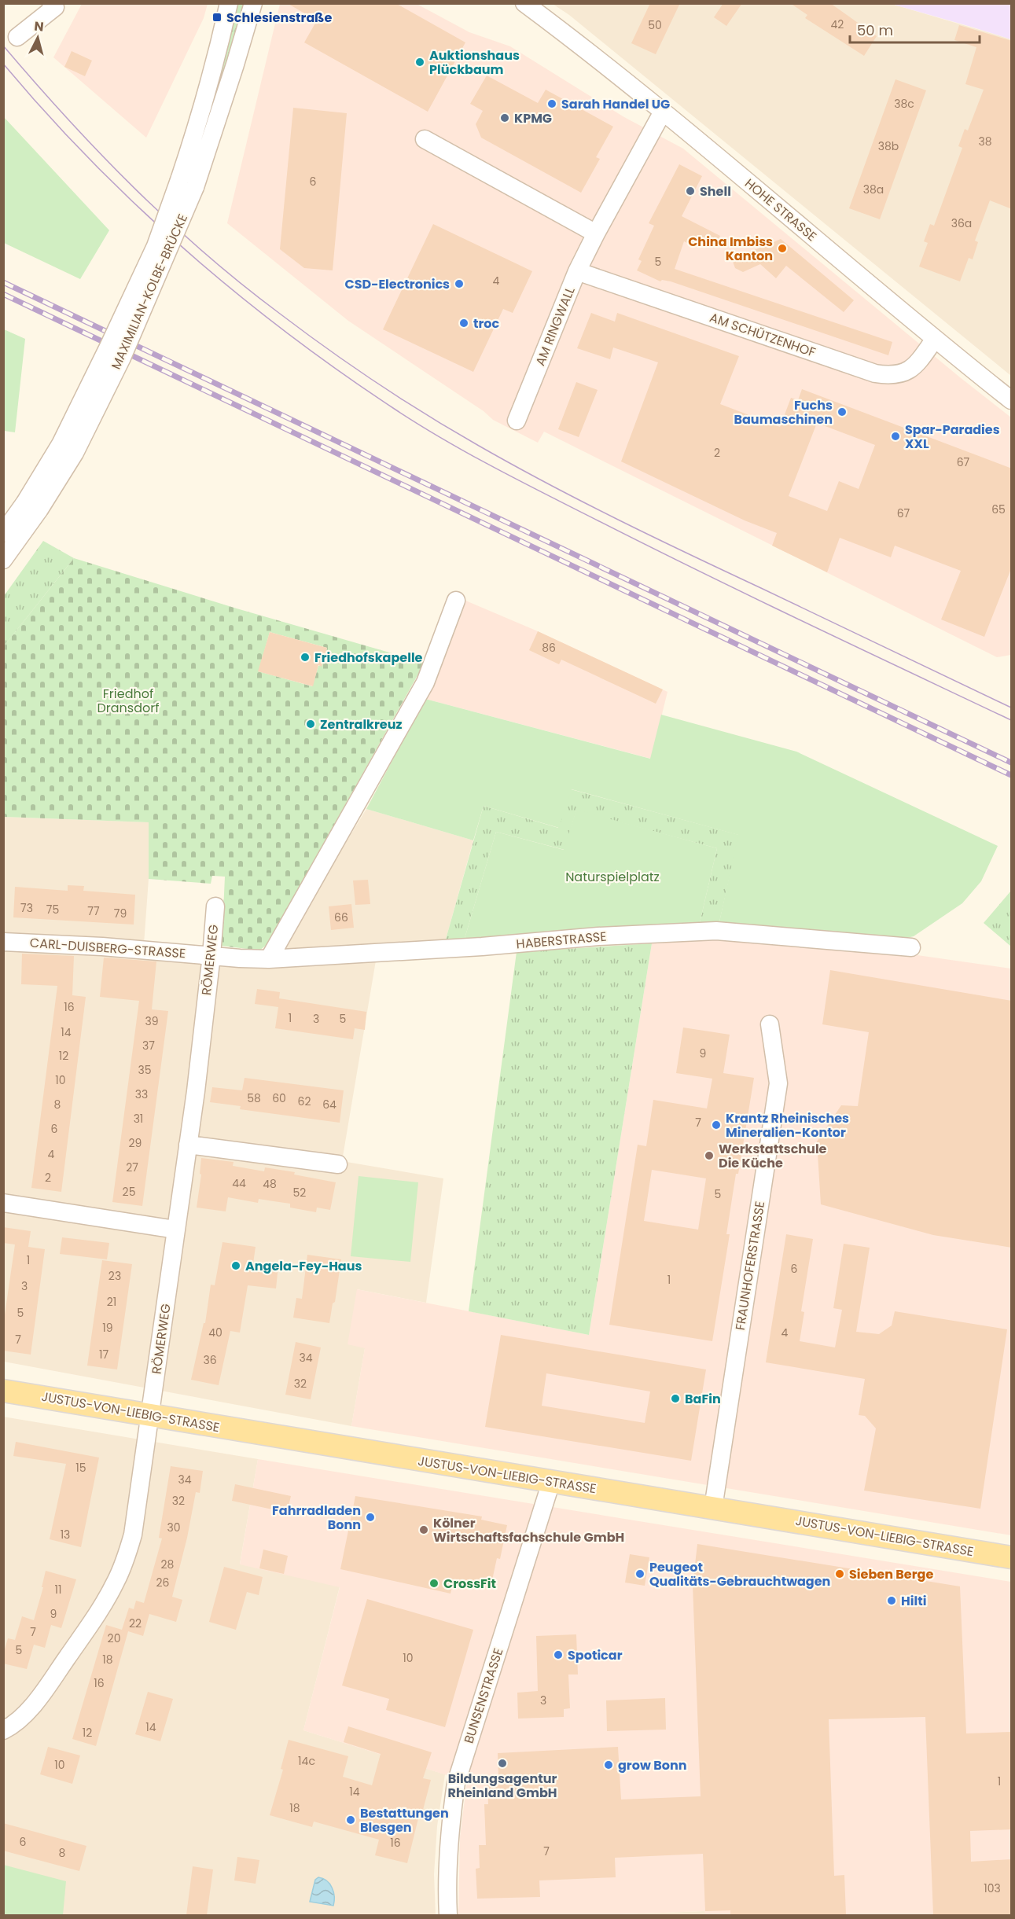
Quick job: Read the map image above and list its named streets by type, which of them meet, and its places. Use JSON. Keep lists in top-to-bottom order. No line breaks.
{"streets":{"main road":["JUSTUS-VON-LIEBIG-STRASSE"],"street":["HOHE STRASSE","MAXIMILIAN-KOLBE-BRÜCKE","AM RINGWALL","AM SCHÜTZENHOF","HABERSTRASSE","CARL-DUISBERG-STRASSE","RÖMERWEG","FRAUNHOFERSTRASSE","BUNSENSTRASSE"]},"crossings":[["HOHE STRASSE","AM RINGWALL"],["HOHE STRASSE","AM SCHÜTZENHOF"],["AM RINGWALL","AM SCHÜTZENHOF"],["HABERSTRASSE","CARL-DUISBERG-STRASSE"],["HABERSTRASSE","RÖMERWEG"],["CARL-DUISBERG-STRASSE","RÖMERWEG"],["RÖMERWEG","JUSTUS-VON-LIEBIG-STRASSE"],["FRAUNHOFERSTRASSE","JUSTUS-VON-LIEBIG-STRASSE"],["JUSTUS-VON-LIEBIG-STRASSE","BUNSENSTRASSE"]],"parks":["Friedhof Dransdorf","Naturspielplatz"],"places":{"transit":["Schlesienstraße"],"other":["Auktionshaus Plückbaum","Sarah Handel UG","KPMG","Shell","China Imbiss Kanton","CSD-Electronics","troc","Fuchs Baumaschinen","Spar-Paradies XXL","Friedhofskapelle","Zentralkreuz","Krantz Rheinisches Mineralien-Kontor","Werkstattschule Die Küche","Angela-Fey-Haus","BaFin","Fahrradladen Bonn","Kölner Wirtschaftsfachschule GmbH","Peugeot Qualitäts-Gebrauchtwagen","Sieben Berge","CrossFit","Hilti","Spoticar","Bildungsagentur Rheinland GmbH","grow Bonn","Bestattungen Blesgen"]},"house_numbers":["42","50","38c","38","38b","6","38a","36a","5","4","2","67","65","67","86","73","75","77","79","66","16","1","3","5","39","14","37","9","12","35","10","33","58","60","62","8","64","31","7","6","29","4","27","2","44","48","25","52","5","1","6","23","1","3","21","5","19","40","4","7","17","34","36","32","15","34","32","30","13","28","26","11","9","22","7","20","5","10","18","16","3","14","12","14c","10","1","14","18","6","16","7","8","103"],"scale_bar":"50 m","north":"top"}
